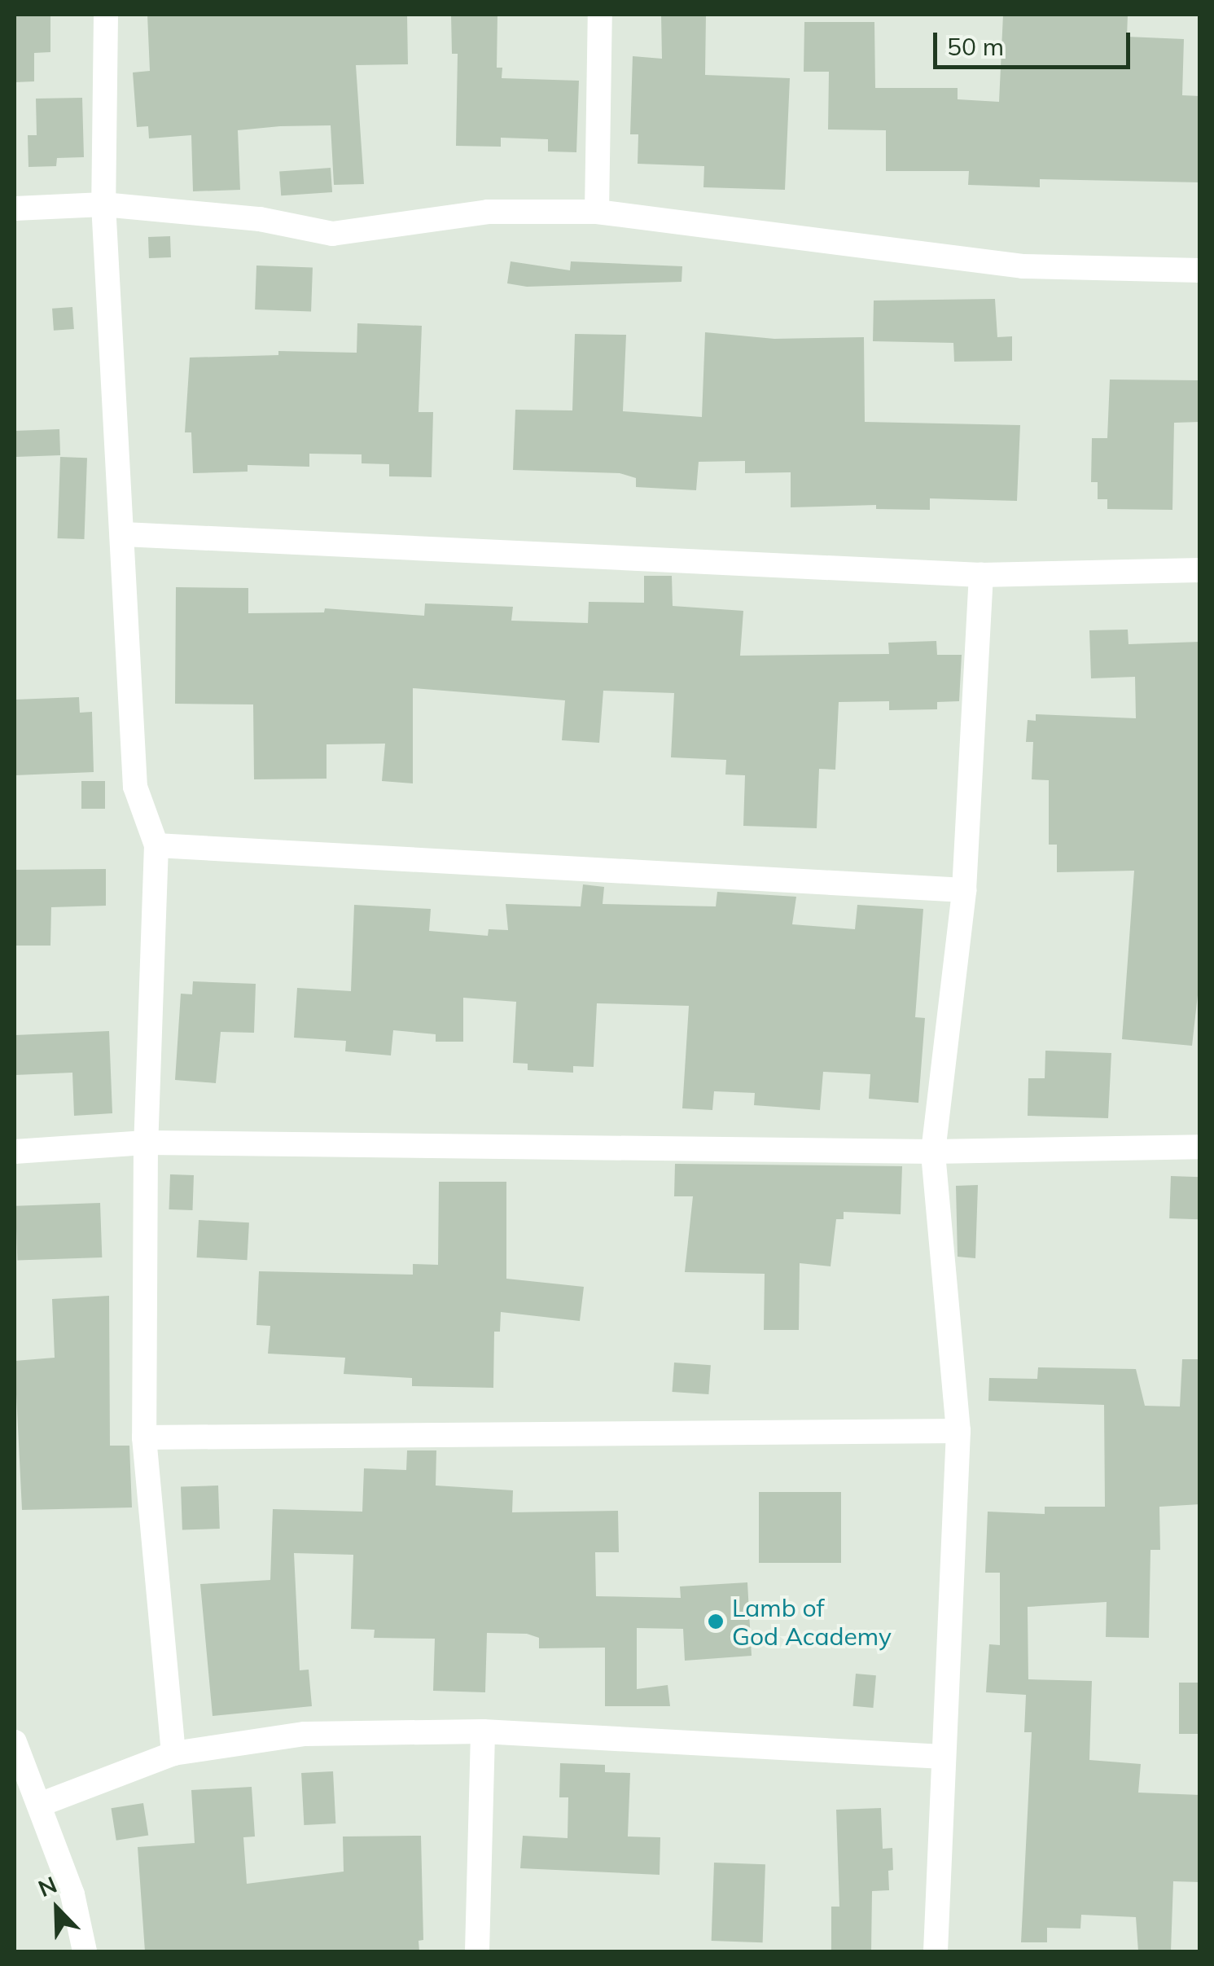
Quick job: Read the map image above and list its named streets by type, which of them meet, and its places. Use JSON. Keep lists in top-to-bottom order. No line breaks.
{"places":["Lamb of God Academy"],"scale_bar":"50 m","north":"top left"}
